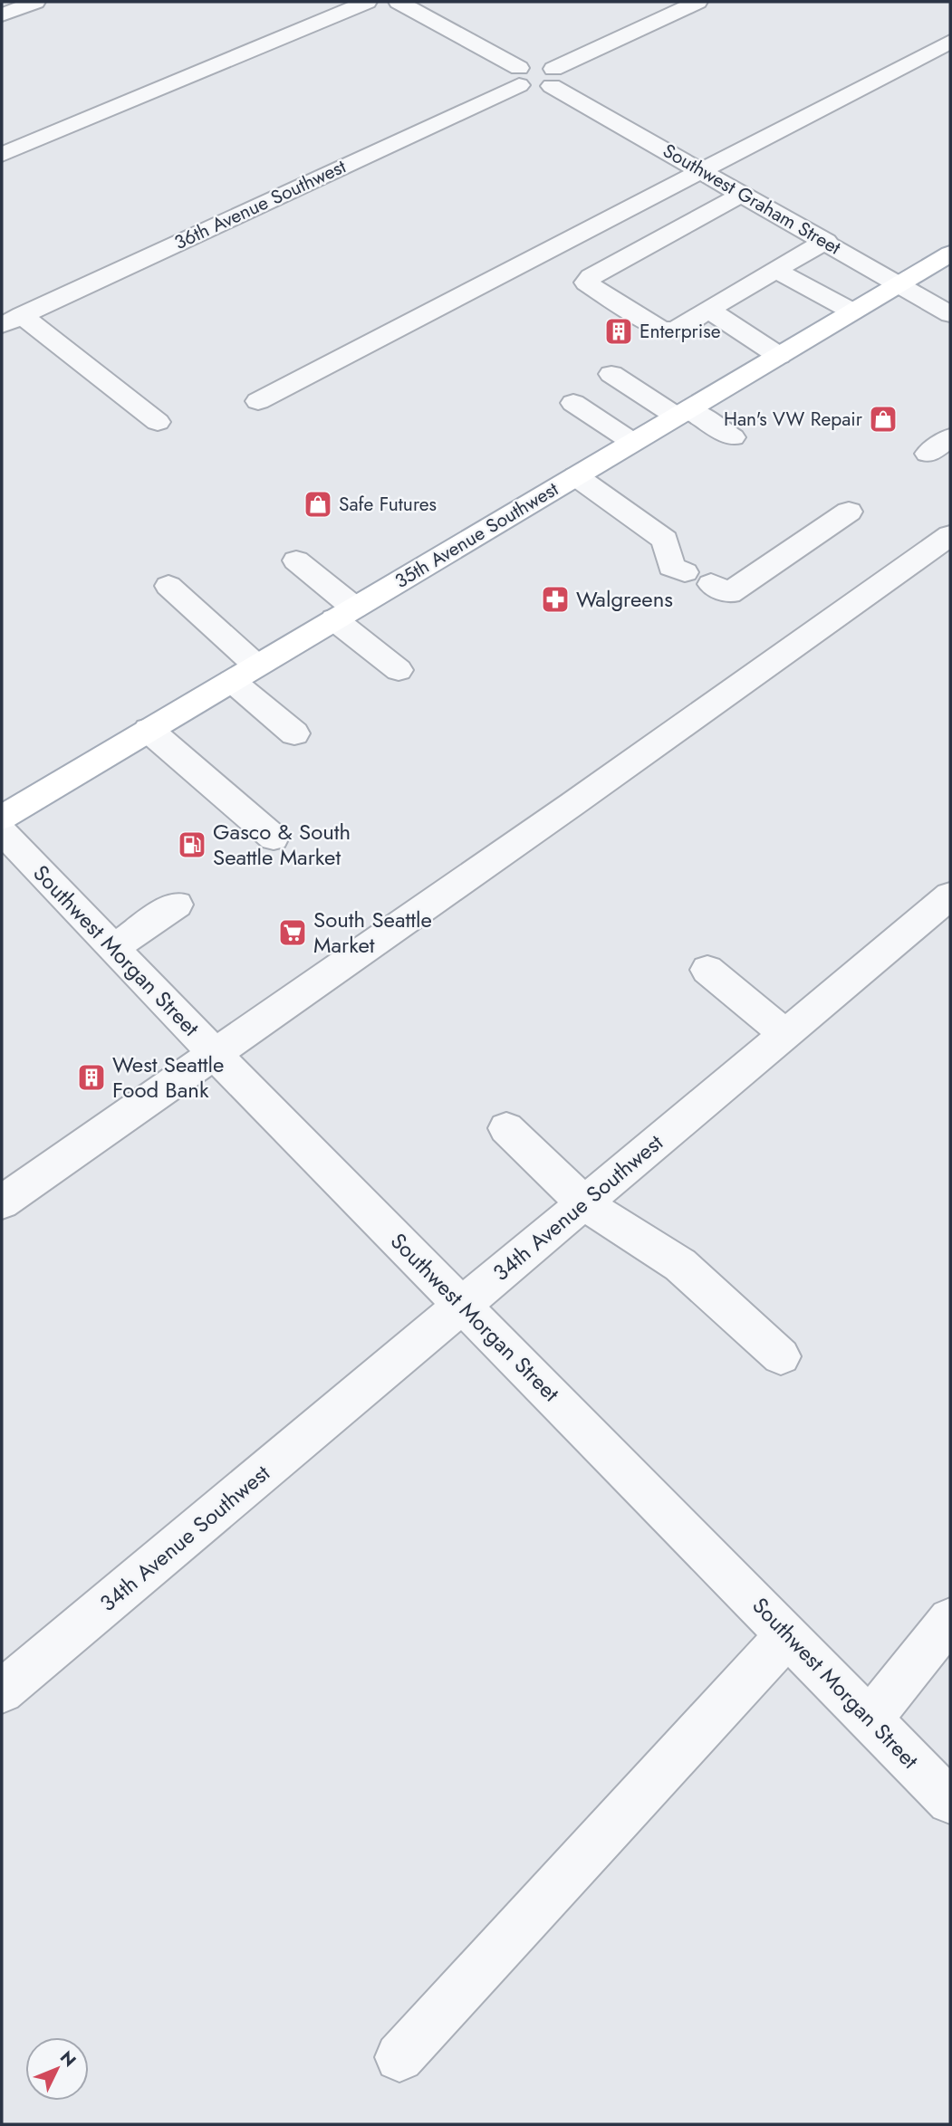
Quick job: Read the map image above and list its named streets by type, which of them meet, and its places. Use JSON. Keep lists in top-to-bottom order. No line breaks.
{"streets":{"main road":["35th Avenue Southwest"],"street":["Southwest Graham Street","36th Avenue Southwest","Southwest Morgan Street","34th Avenue Southwest"]},"crossings":[["Southwest Graham Street","35th Avenue Southwest"],["Southwest Morgan Street","34th Avenue Southwest"]],"places":{"building":["Enterprise","West Seattle Food Bank"],"shop":["Han's VW Repair","Safe Futures"],"pharmacy":["Walgreens"],"fuel station":["Gasco & South Seattle Market"],"supermarket":["South Seattle Market"]},"north":"top right"}
